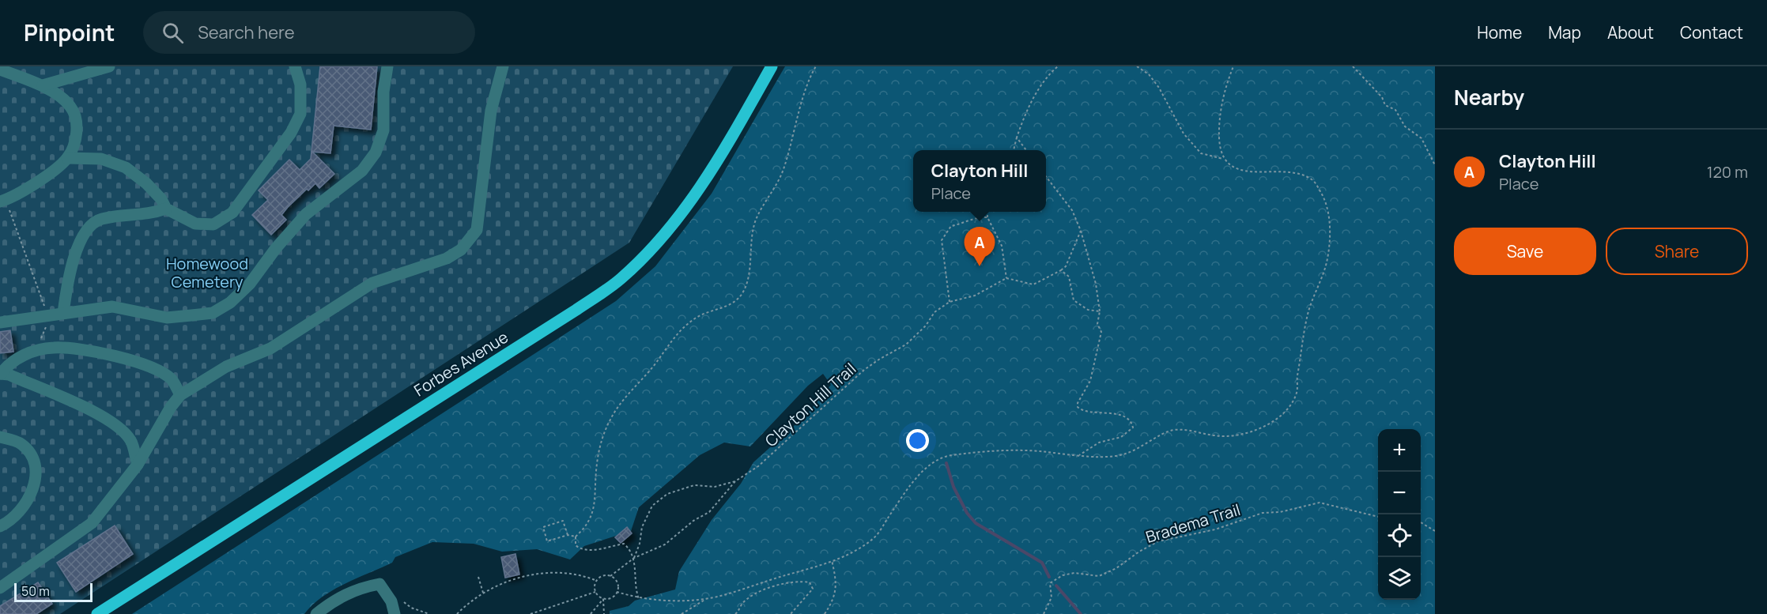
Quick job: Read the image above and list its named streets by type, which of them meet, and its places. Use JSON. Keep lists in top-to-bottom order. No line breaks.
{"streets":{"main road":["Forbes Avenue"],"path":["Clayton Hill Trail","Bradema Trail"]},"parks":["Homewood Cemetery"],"scale_bar":"50 m","page":{"header":"Pinpoint","search":"Search here","nav":["Home","Map","About","Contact"],"heading":"Nearby","list":[{"mark":"A","name":"Clayton Hill","note":"Place","value":"120 m"}],"popup":["Clayton Hill","Place"],"buttons":["Save","Share"],"pins":"A","map_buttons":["+","−"],"scale":"50 m"}}
